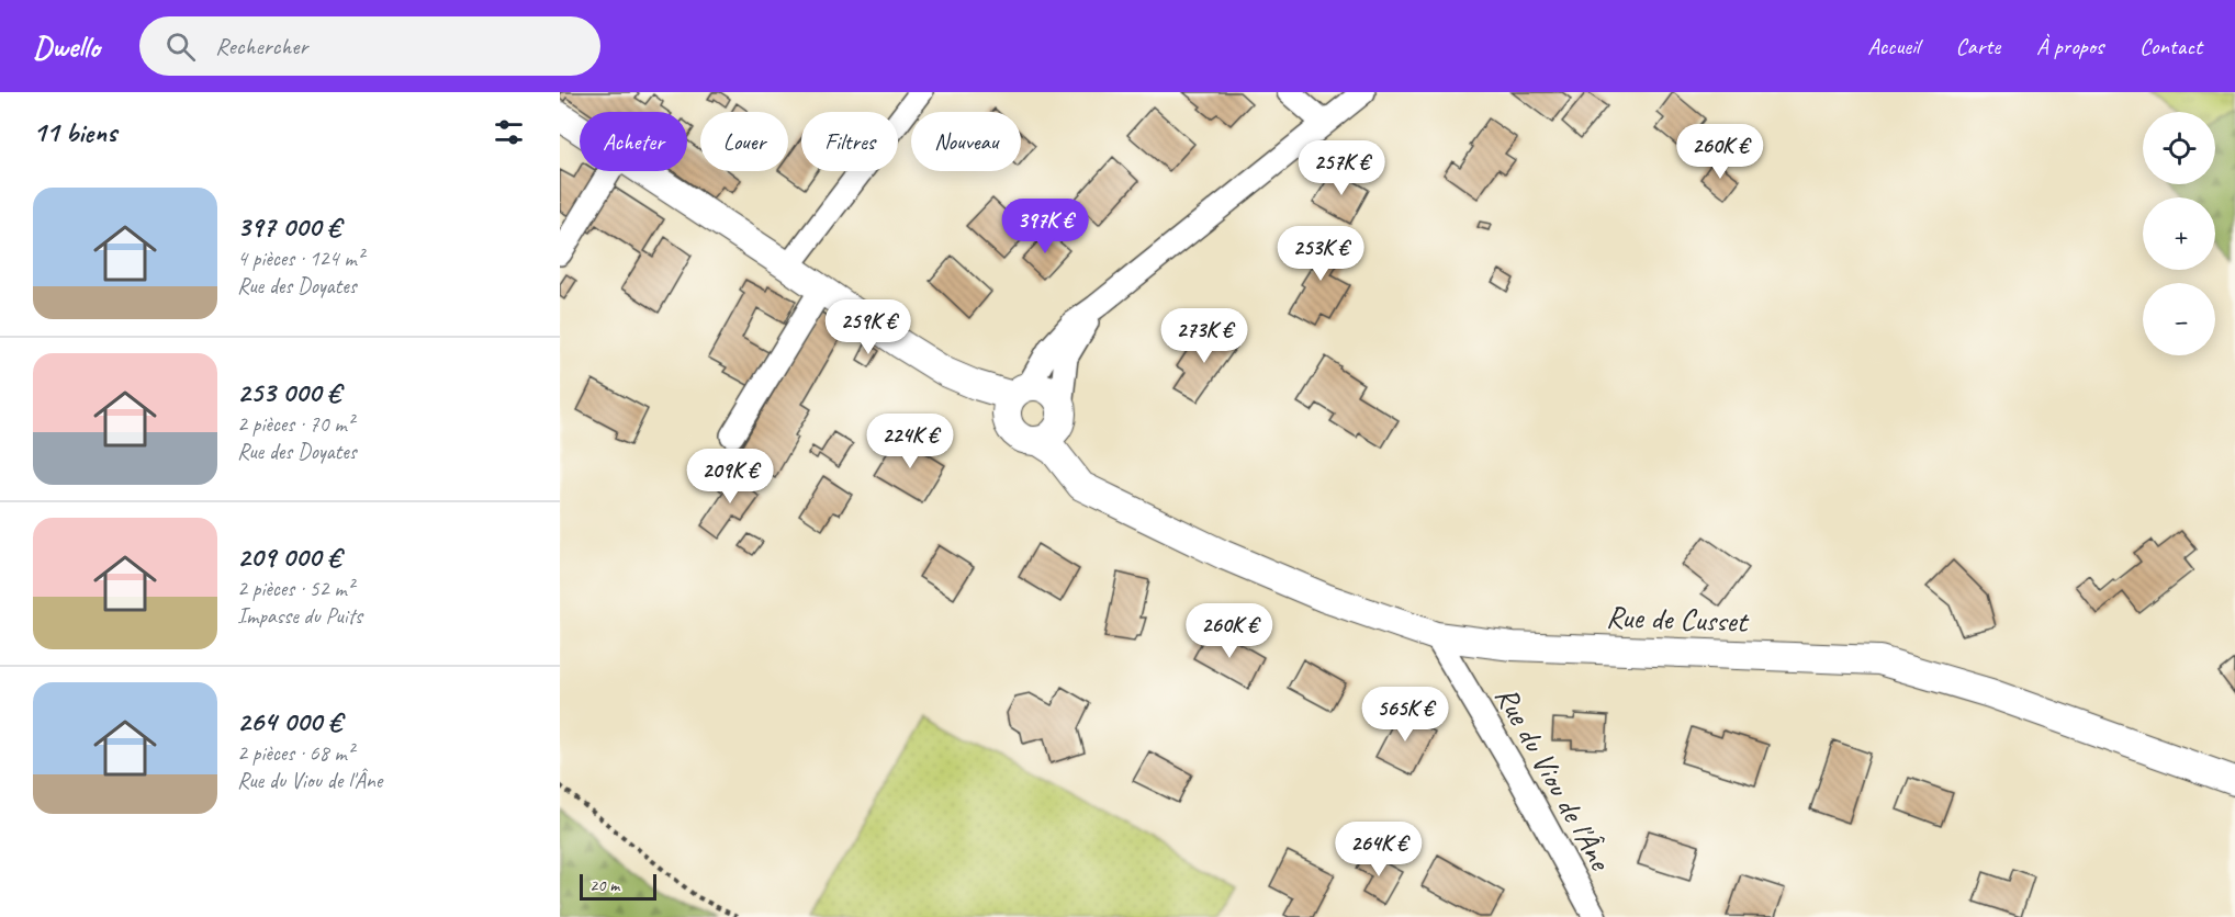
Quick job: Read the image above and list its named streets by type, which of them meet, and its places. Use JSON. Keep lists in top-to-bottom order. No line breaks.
{"streets":{"street":["Rue de Cusset","Rue du Viou de l'Âne"]},"crossings":[["Rue de Cusset","Rue du Viou de l'Âne"]],"scale_bar":"20 m","page":{"header":"Dwello","search":"Rechercher","nav":["Accueil","Carte","À propos","Contact"],"heading":"11 biens","map_buttons":["+","−"],"chip":["Acheter","Louer","Filtres","Nouveau"],"price":["260K €","257K €","397K €","253K €","259K €","273K €","224K €","209K €","260K €","565K €","264K €"],"list":[{"name":"397 000 €","note":"4 pièces · 124 m² · Rue des Doyates"},{"name":"253 000 €","note":"2 pièces · 70 m² · Rue des Doyates"},{"name":"209 000 €","note":"2 pièces · 52 m² · Impasse du Puits"},{"name":"264 000 €","note":"2 pièces · 68 m² · Rue du Viou de l'Âne"}],"scale":"20 m"}}
